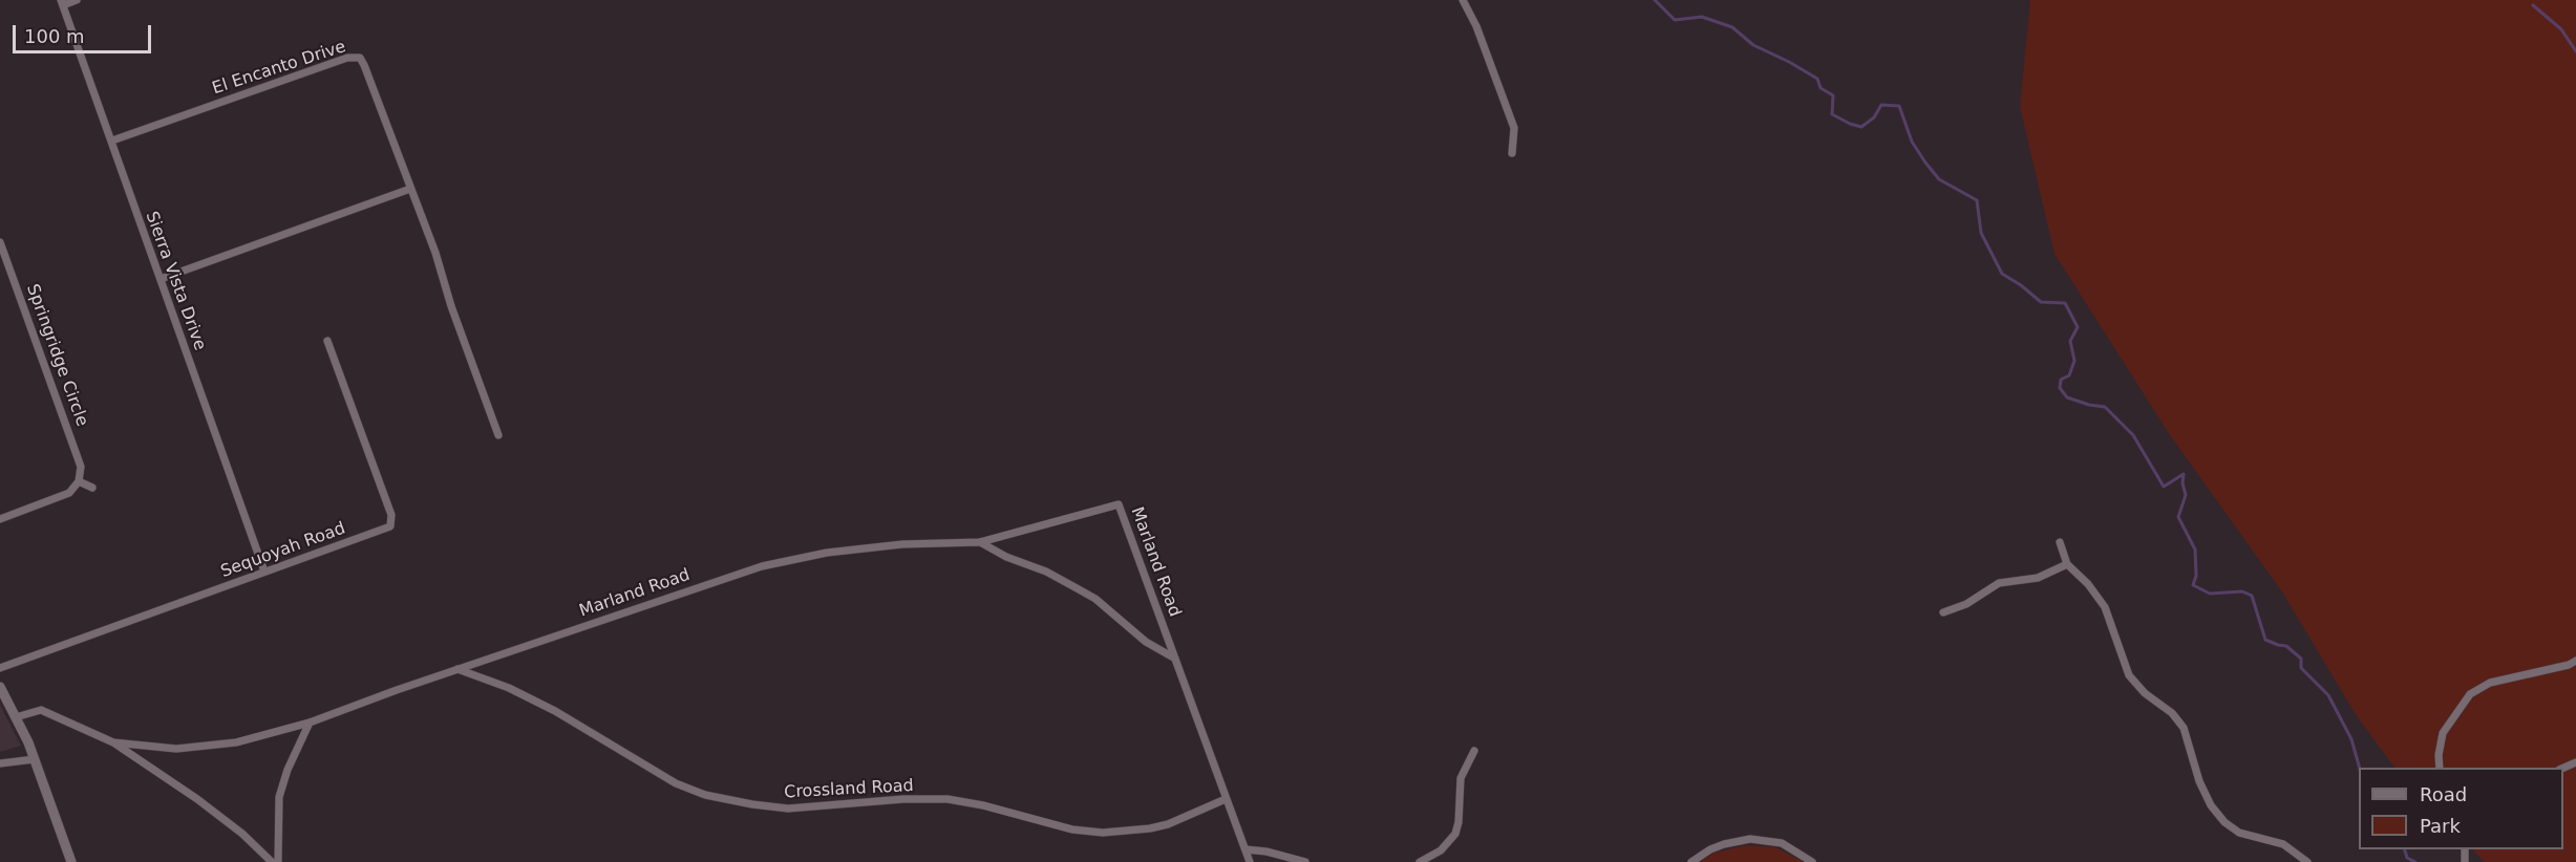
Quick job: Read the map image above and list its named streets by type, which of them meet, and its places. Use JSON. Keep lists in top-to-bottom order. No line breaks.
{"streets":{"street":["El Encanto Drive","Sierra Vista Drive","Springridge Circle","Sequoyah Road","Marland Road","Crossland Road"]},"crossings":[["El Encanto Drive","Sierra Vista Drive"],["Sierra Vista Drive","Sequoyah Road"],["Marland Road","Crossland Road"]],"legend":["Road","Park"],"scale_bar":"100 m"}
